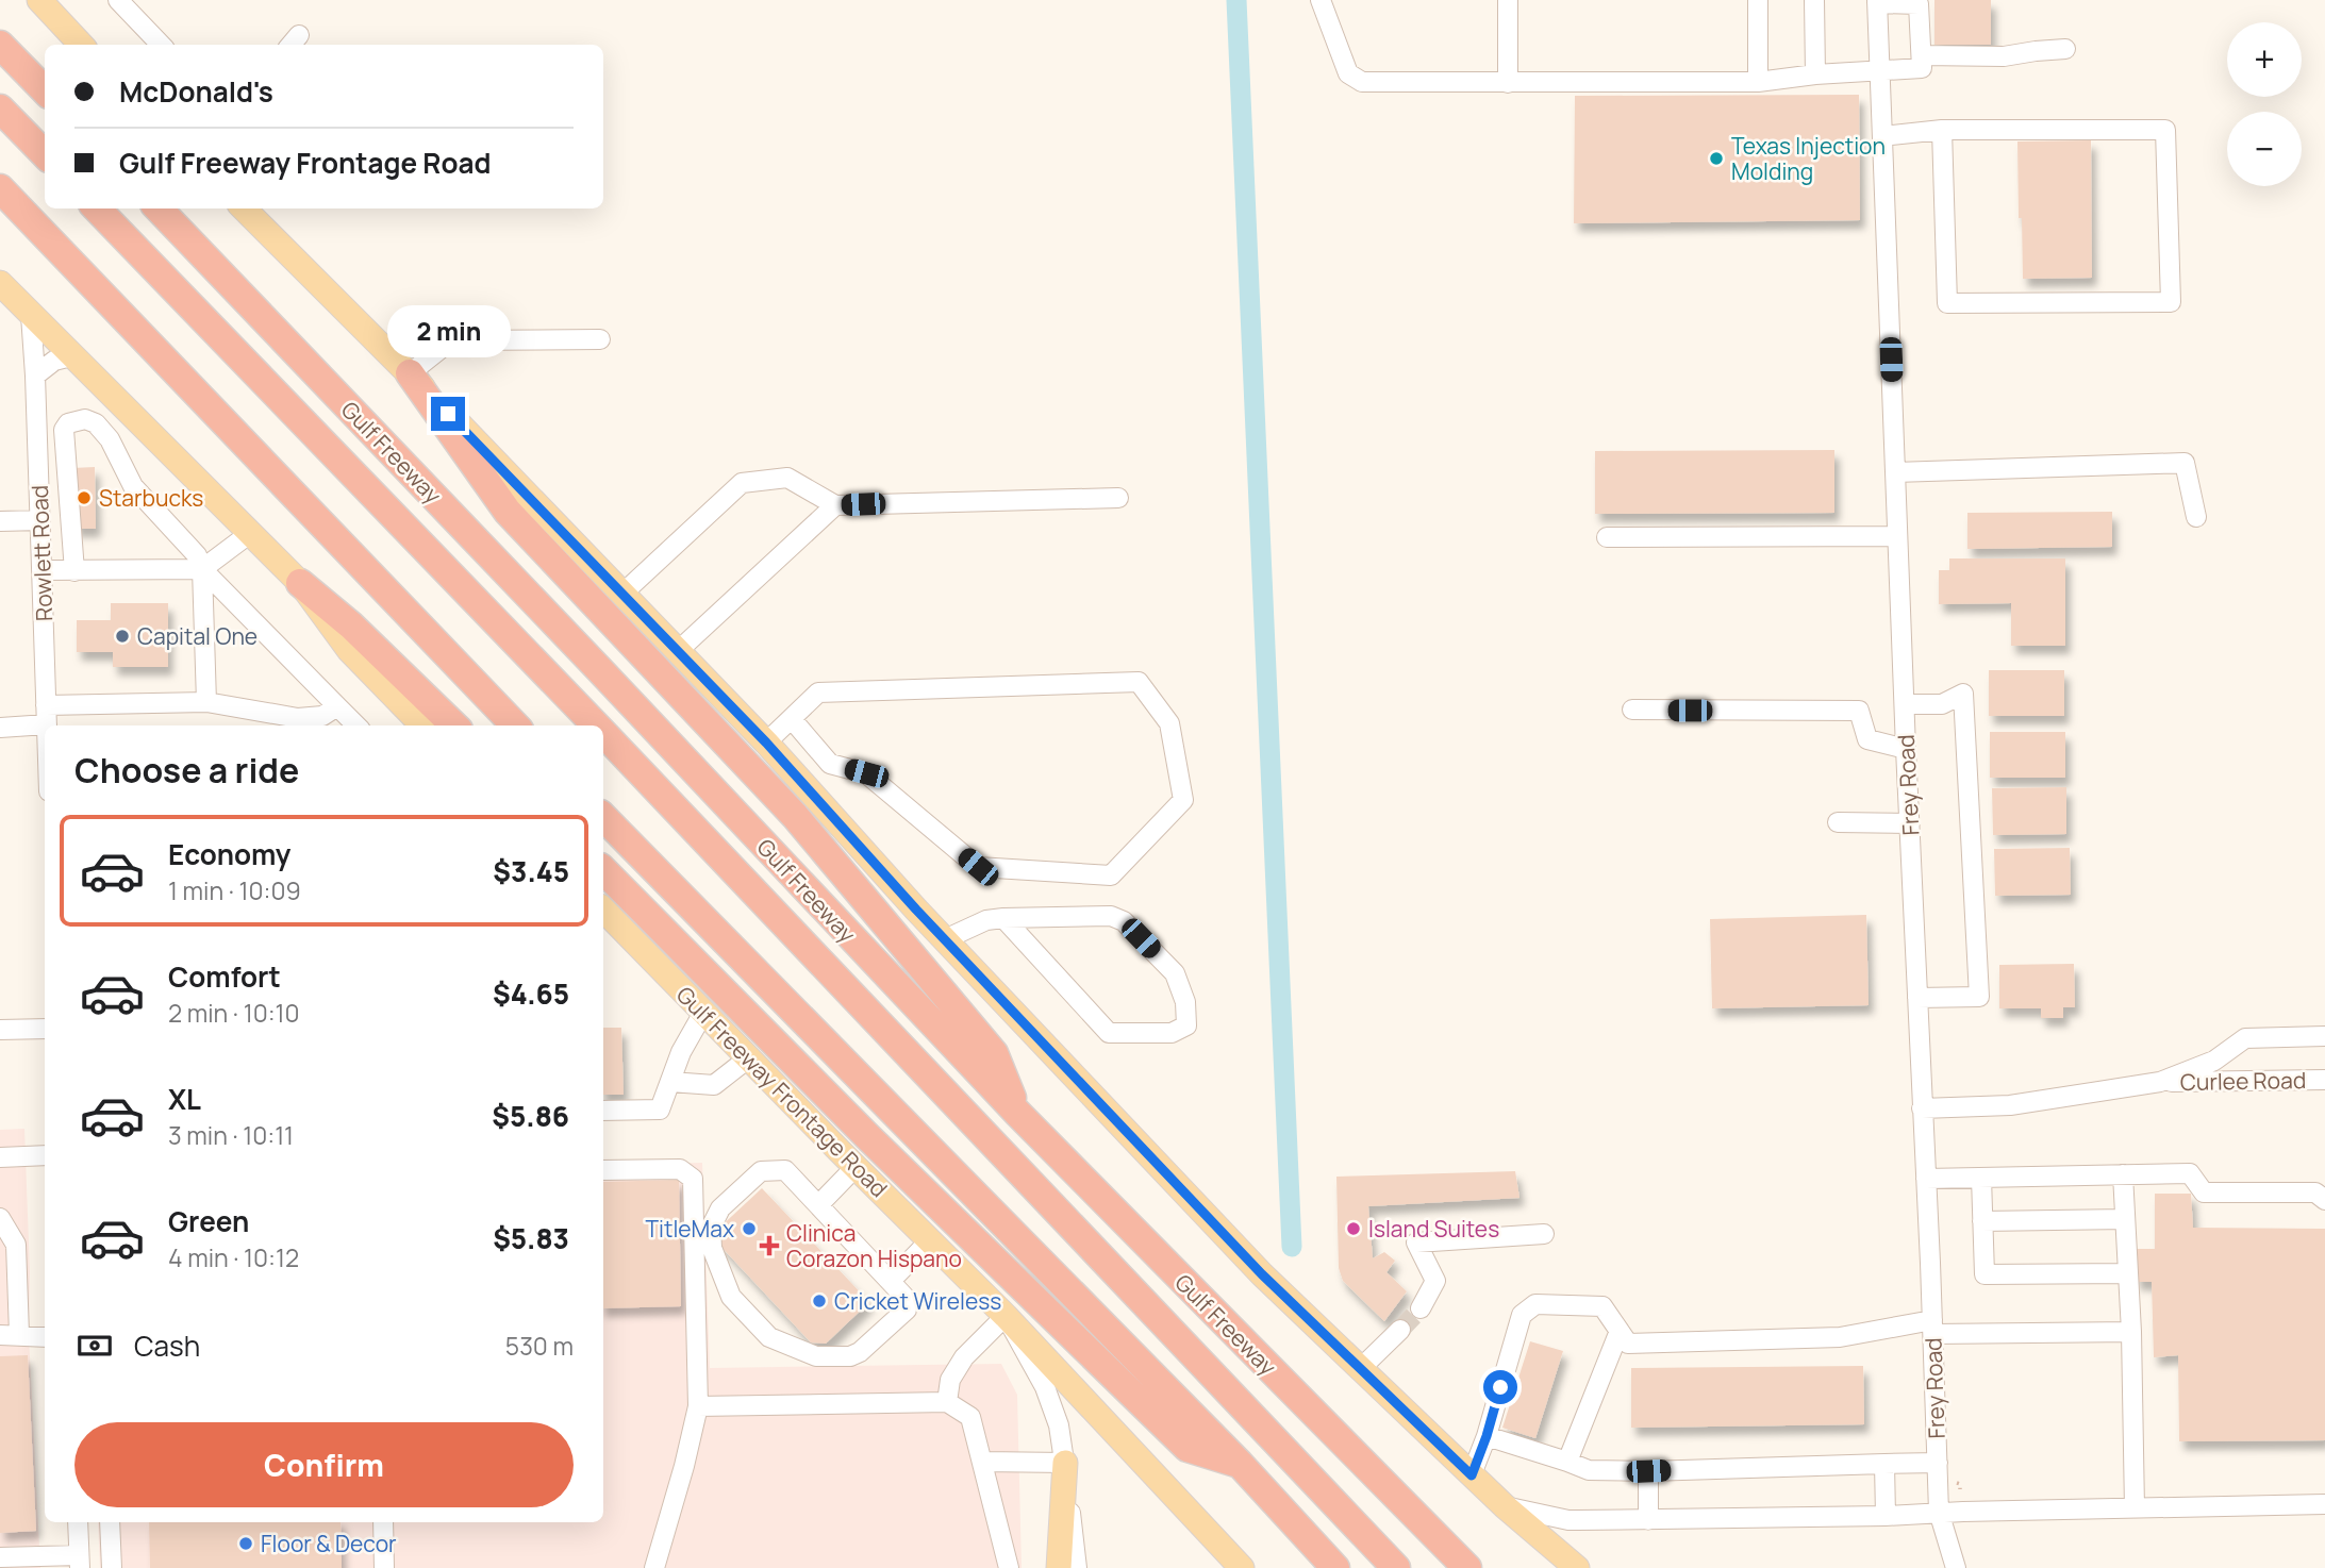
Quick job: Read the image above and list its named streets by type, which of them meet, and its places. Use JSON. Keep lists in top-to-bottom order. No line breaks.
{"streets":{"highway":["Gulf Freeway"],"main road":["Gulf Freeway Frontage Road"],"street":["Rowlett Road","Frey Road","Curlee Road"]},"places":{"other":["Texas Injection Molding","Starbucks","Capital One","TitleMax","Island Suites","Cricket Wireless","Floor & Decor"],"health":["Clinica Corazon Hispano"]},"page":{"map_buttons":["+","−"],"banner":["McDonald's","Gulf Freeway Frontage Road"],"bubble":"2 min","heading":"Choose a ride","list":[{"name":"Economy","note":"1 min · 10:09","value":"$3.45"},{"name":"Comfort","note":"2 min · 10:10","value":"$4.65"},{"name":"XL","note":"3 min · 10:11","value":"$5.86"},{"name":"Green","note":"4 min · 10:12","value":"$5.83"}],"pay":["Cash","530 m"],"buttons":"Confirm"}}
